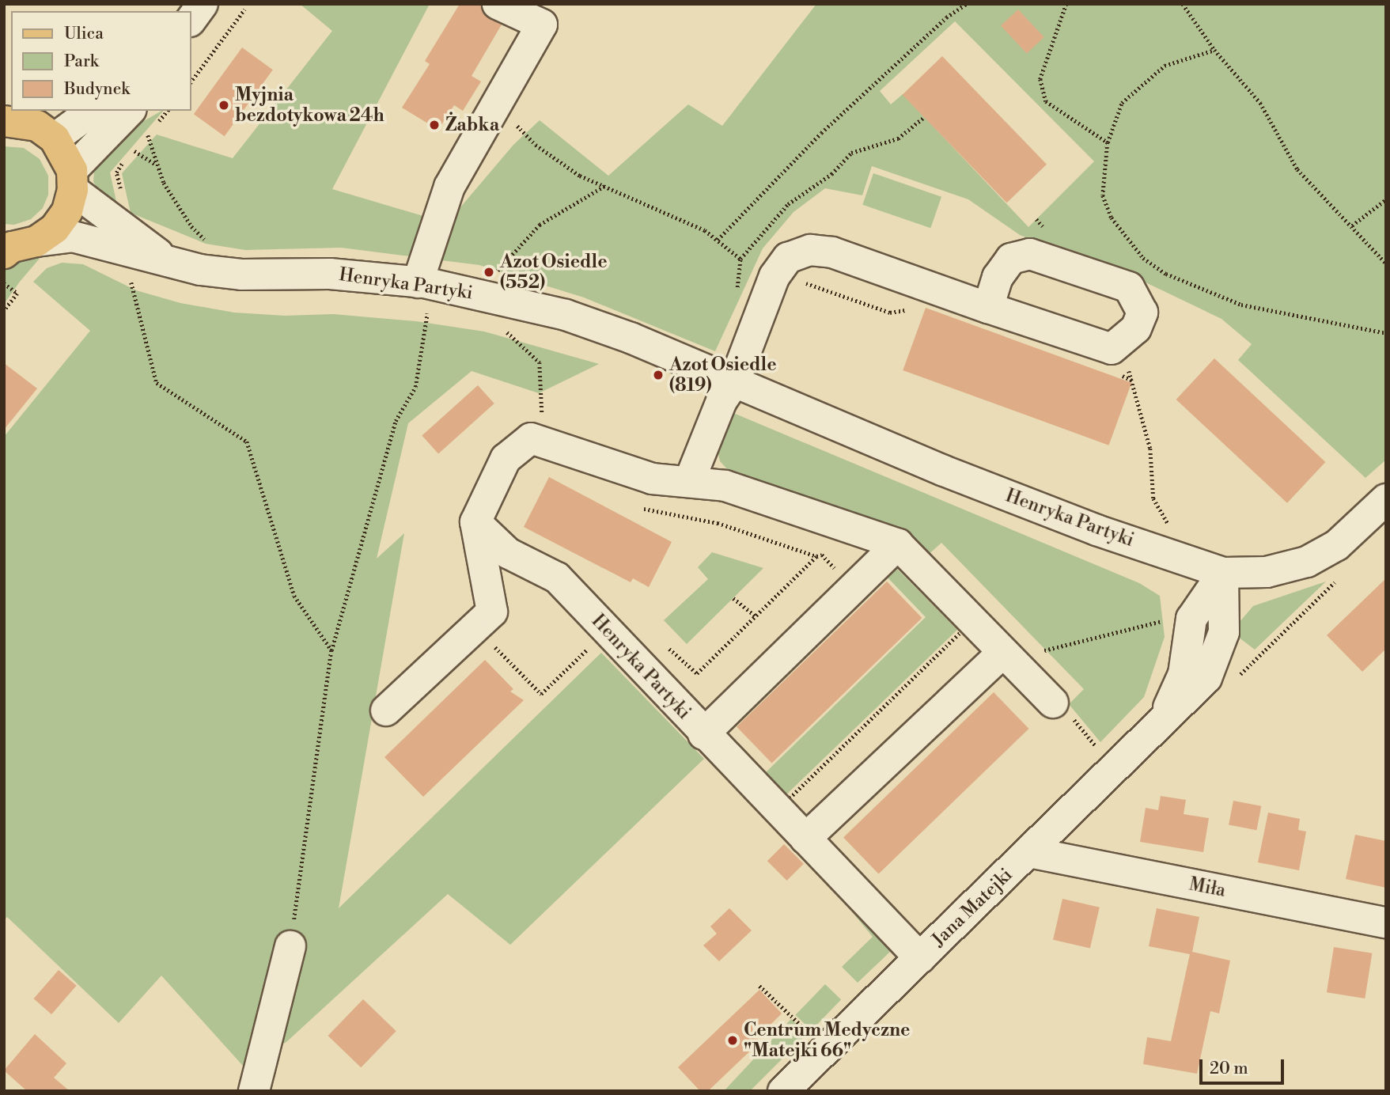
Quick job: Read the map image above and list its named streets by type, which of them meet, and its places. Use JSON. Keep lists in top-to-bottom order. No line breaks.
{"streets":{"street":["Henryka Partyki","Miła","Jana Matejki"]},"crossings":[["Henryka Partyki","Jana Matejki"],["Miła","Jana Matejki"]],"places":["Myjnia bezdotykowa 24h","Żabka","Azot Osiedle (552)","Azot Osiedle (819)","Centrum Medyczne \"Matejki 66\""],"legend":["Ulica","Park","Budynek"],"scale_bar":"20 m"}
